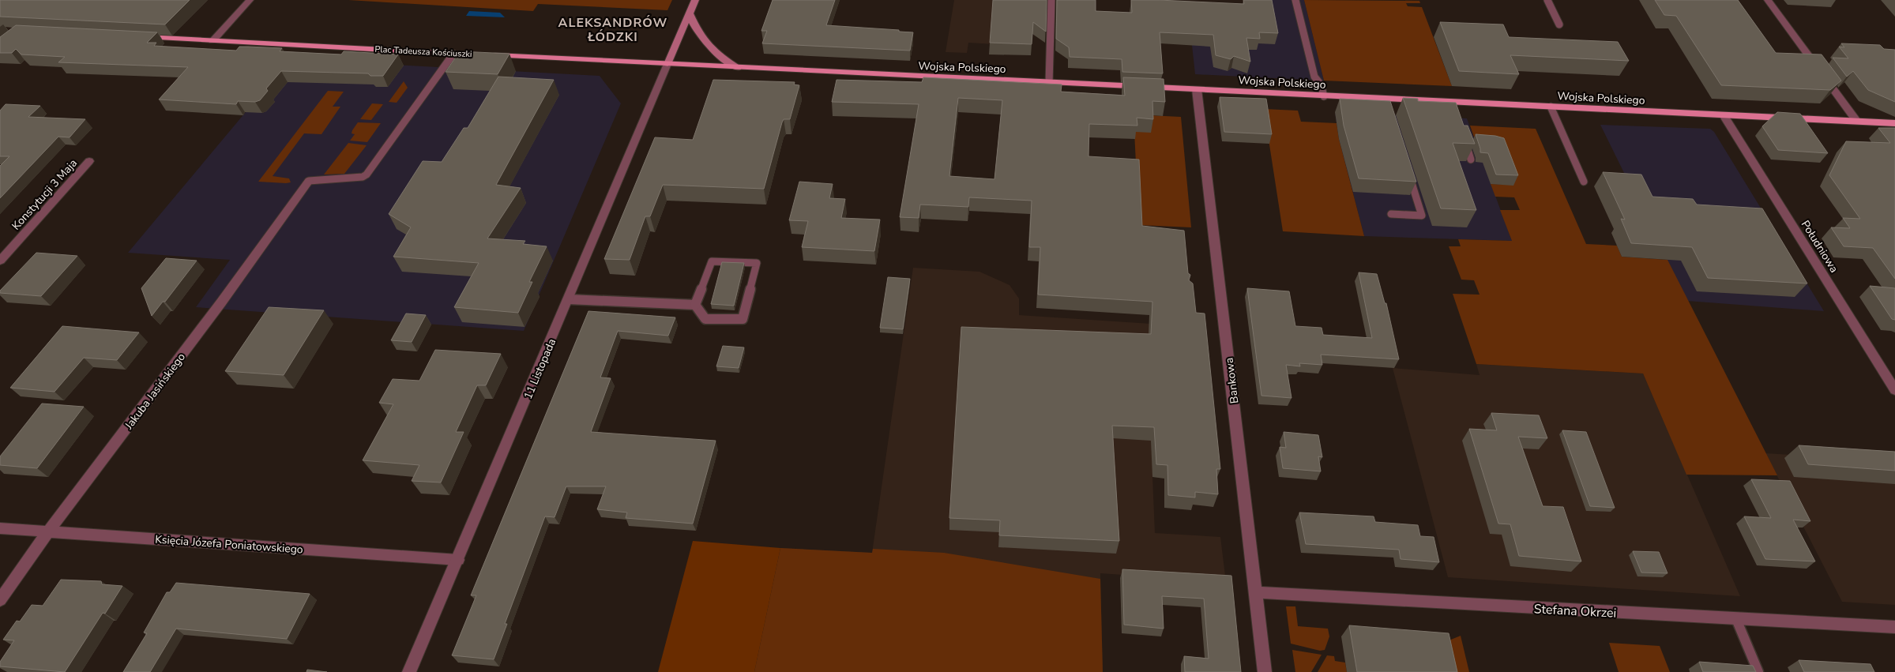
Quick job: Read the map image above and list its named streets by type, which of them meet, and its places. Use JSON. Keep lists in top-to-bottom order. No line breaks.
{"streets":{"main road":["Plac Tadeusza Kościuszki","Wojska Polskiego"],"street":["Konstytucji 3 Maja","Południowa","11 Listopada","Bankowa","Jakuba Jasińskiego","Księcia Józefa Poniatowskiego","Stefana Okrzei"]},"crossings":[["Plac Tadeusza Kościuszki","Wojska Polskiego"],["Plac Tadeusza Kościuszki","11 Listopada"],["Wojska Polskiego","Południowa"],["Wojska Polskiego","11 Listopada"],["Wojska Polskiego","Bankowa"],["11 Listopada","Księcia Józefa Poniatowskiego"],["Bankowa","Stefana Okrzei"],["Jakuba Jasińskiego","Księcia Józefa Poniatowskiego"]],"districts":["ALEKSANDRÓW ŁÓDZKI"]}
